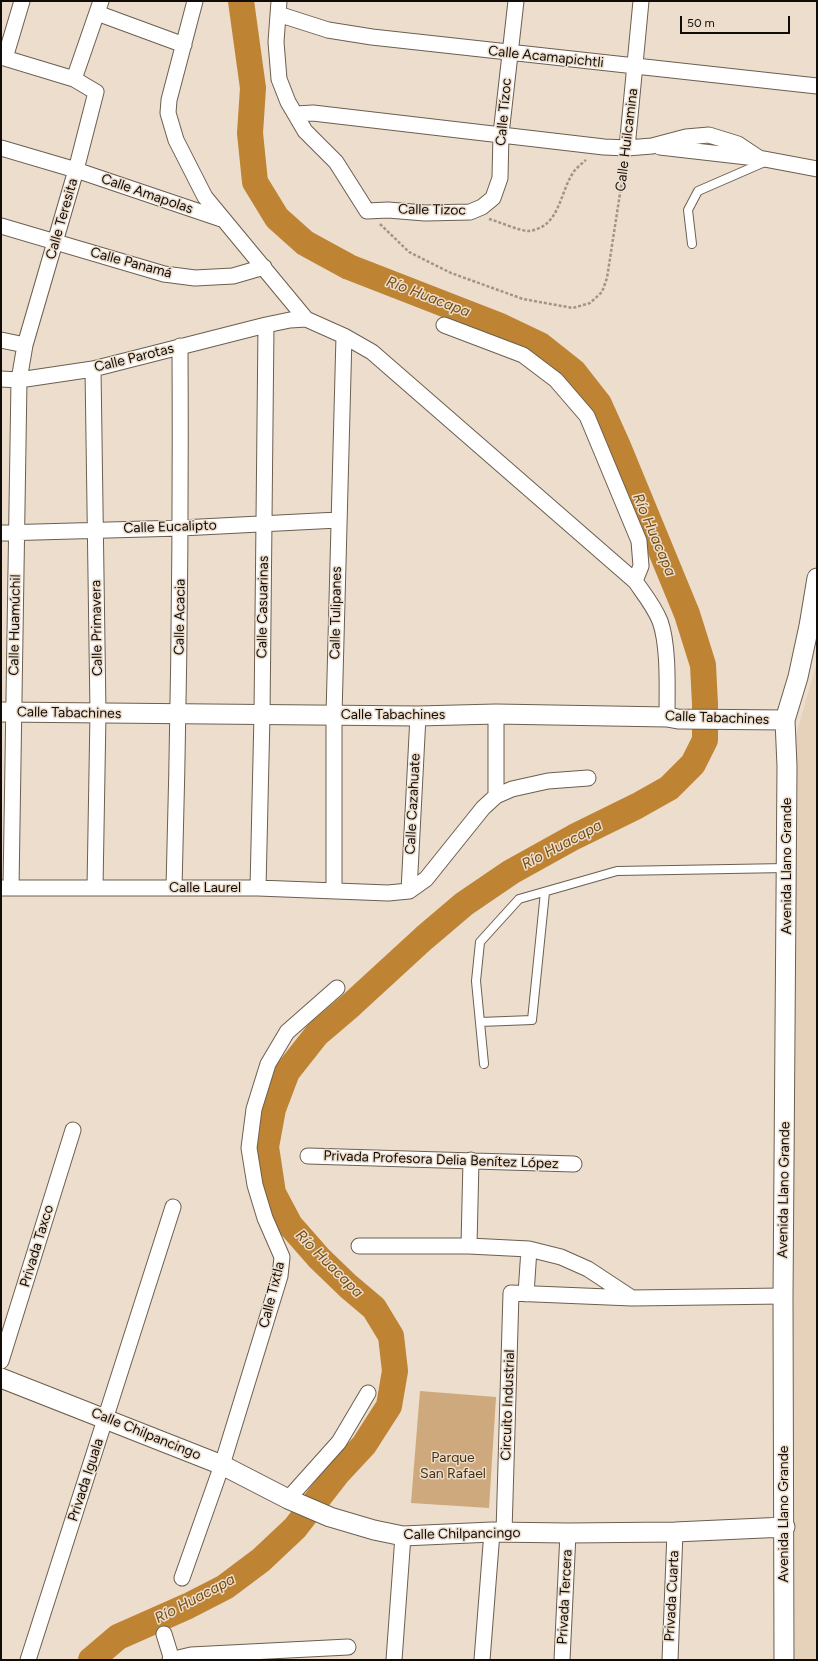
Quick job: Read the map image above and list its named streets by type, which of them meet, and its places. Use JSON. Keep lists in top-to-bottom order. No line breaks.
{"streets":{"street":["Calle Acamapichtli","Calle Tízoc","Calle Huilcamina","Calle Amapolas","Calle Tizoc","Calle Teresita","Calle Panamá","Calle Parotas","Calle Eucalipto","Calle Casuarinas","Calle Tulipanes","Calle Acacia","Calle Huamúchil","Calle Primavera","Calle Tabachines","Calle Cazahuate","Avenida Llano Grande","Calle Laurel","Privada Profesora Delia Benítez López","Privada Taxco","Calle Tixtla","Circuito Industrial","Calle Chilpancingo","Privada Iguala","Privada Cuarta","Privada Tercera"]},"crossings":[["Calle Acamapichtli","Calle Tízoc"],["Calle Acamapichtli","Calle Huilcamina"],["Calle Acamapichtli","Calle Tizoc"],["Calle Tízoc","Calle Tizoc"],["Calle Huilcamina","Calle Tizoc"],["Calle Amapolas","Calle Teresita"],["Calle Teresita","Calle Panamá"],["Calle Parotas","Calle Casuarinas"],["Calle Parotas","Calle Acacia"],["Calle Parotas","Calle Huamúchil"],["Calle Parotas","Calle Primavera"],["Calle Eucalipto","Calle Casuarinas"],["Calle Eucalipto","Calle Tulipanes"],["Calle Eucalipto","Calle Acacia"],["Calle Eucalipto","Calle Huamúchil"],["Calle Eucalipto","Calle Primavera"],["Calle Casuarinas","Calle Tabachines"],["Calle Casuarinas","Calle Laurel"],["Calle Tulipanes","Calle Tabachines"],["Calle Tulipanes","Calle Laurel"],["Calle Acacia","Calle Tabachines"],["Calle Acacia","Calle Laurel"],["Calle Huamúchil","Calle Tabachines"],["Calle Huamúchil","Calle Laurel"],["Calle Primavera","Calle Tabachines"],["Calle Primavera","Calle Laurel"],["Calle Tabachines","Calle Cazahuate"],["Calle Tabachines","Avenida Llano Grande"],["Calle Cazahuate","Calle Laurel"],["Avenida Llano Grande","Circuito Industrial"],["Avenida Llano Grande","Calle Chilpancingo"],["Calle Tixtla","Calle Chilpancingo"],["Circuito Industrial","Calle Chilpancingo"],["Calle Chilpancingo","Privada Iguala"],["Calle Chilpancingo","Privada Cuarta"],["Calle Chilpancingo","Privada Tercera"]],"water":["Río Huacapa"],"parks":["Parque San Rafael"],"scale_bar":"50 m"}
